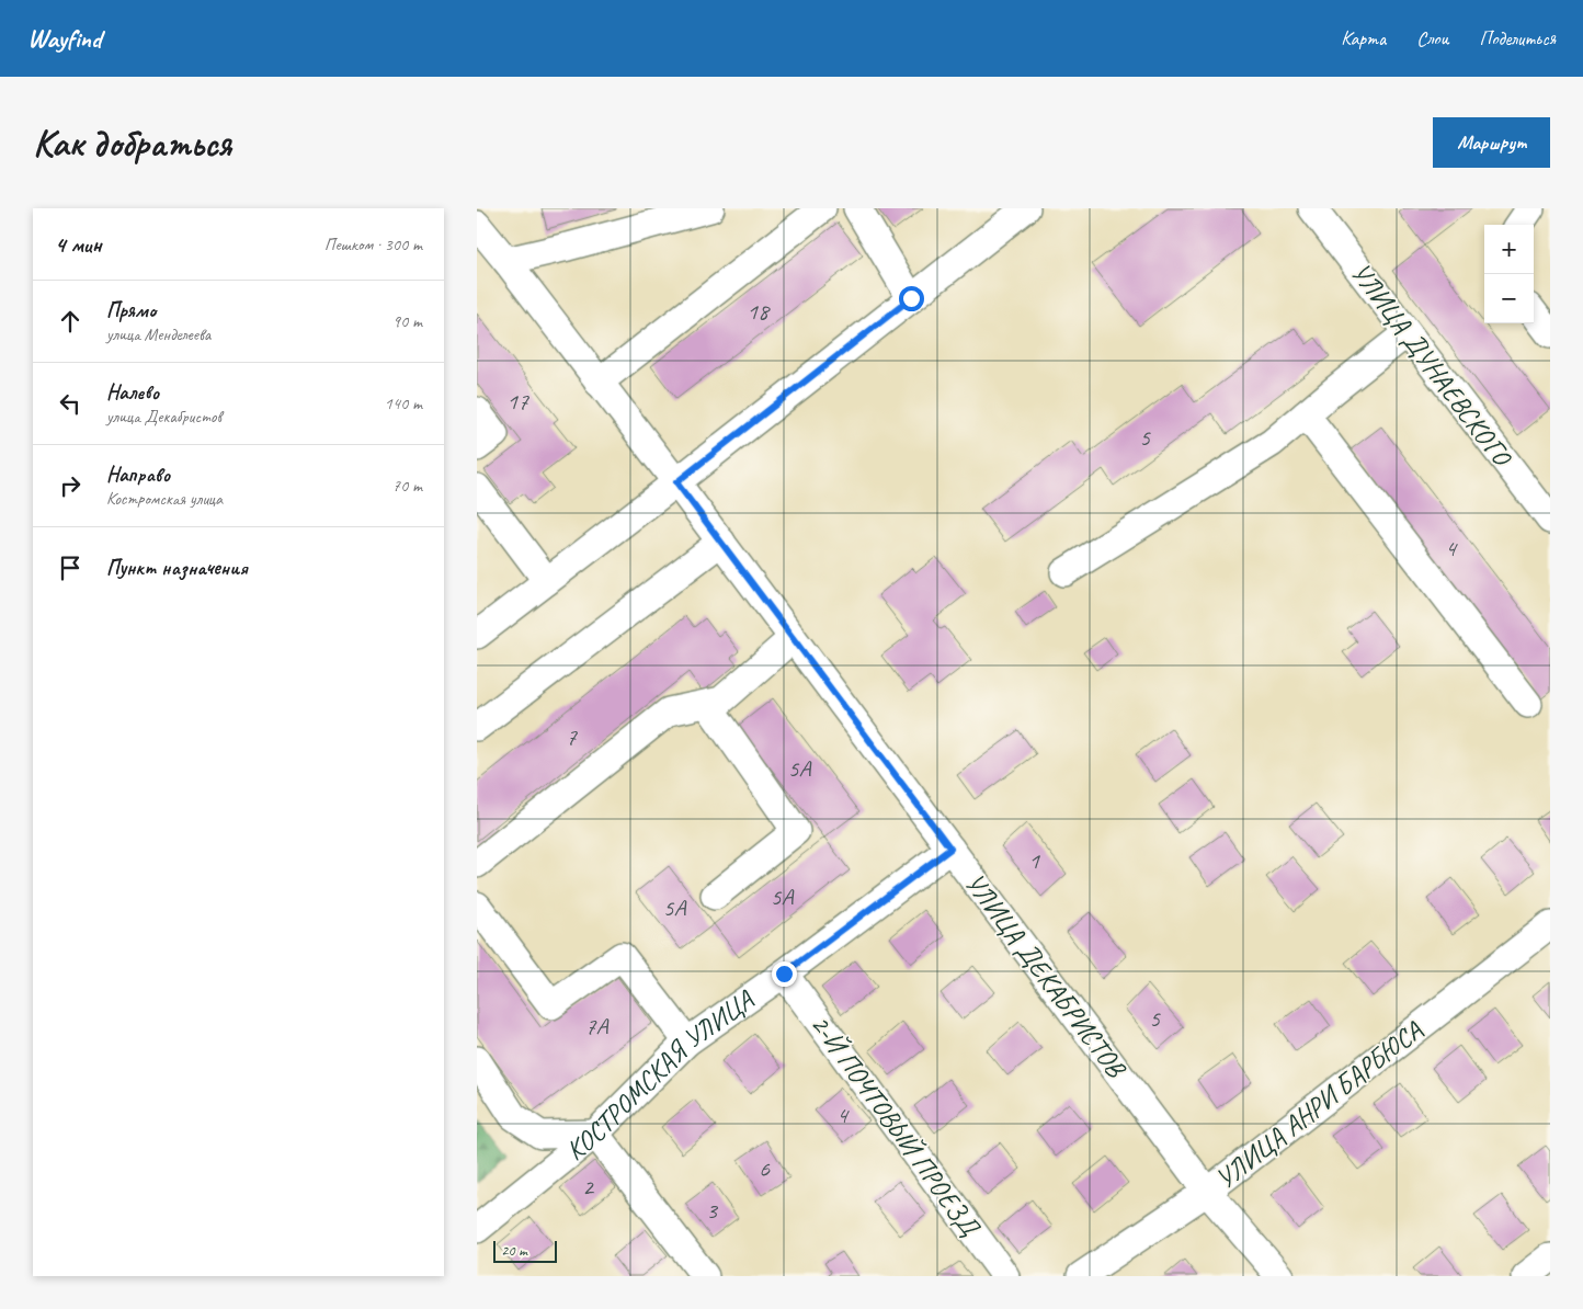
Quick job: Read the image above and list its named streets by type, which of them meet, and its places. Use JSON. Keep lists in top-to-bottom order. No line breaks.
{"streets":{"street":["УЛИЦА ДУНАЕВСКОГО","УЛИЦА ДЕКАБРИСТОВ","КОСТРОМСКАЯ УЛИЦА","УЛИЦА АНРИ БАРБЮСА","2-Й ПОЧТОВЫЙ ПРОЕЗД"]},"crossings":[["УЛИЦА ДЕКАБРИСТОВ","КОСТРОМСКАЯ УЛИЦА"],["УЛИЦА ДЕКАБРИСТОВ","УЛИЦА АНРИ БАРБЮСА"],["КОСТРОМСКАЯ УЛИЦА","2-Й ПОЧТОВЫЙ ПРОЕЗД"]],"house_numbers":["18","17","5","4","7","5А","1","5А","5А","5","7А","4","6","2","3"],"scale_bar":"20 m","page":{"header":"Wayfind","nav":["Карта","Слои","Поделиться"],"buttons":"Маршрут","title":"Как добраться","heading":["4 мин","Пешком · 300 m"],"map_buttons":["+","−"],"list":[["Прямо","улица Менделеева","90 m"],["Налево","улица Декабристов","140 m"],["Направо","Костромская улица","70 m"],"Пункт назначения"],"scale":"20 m"}}
